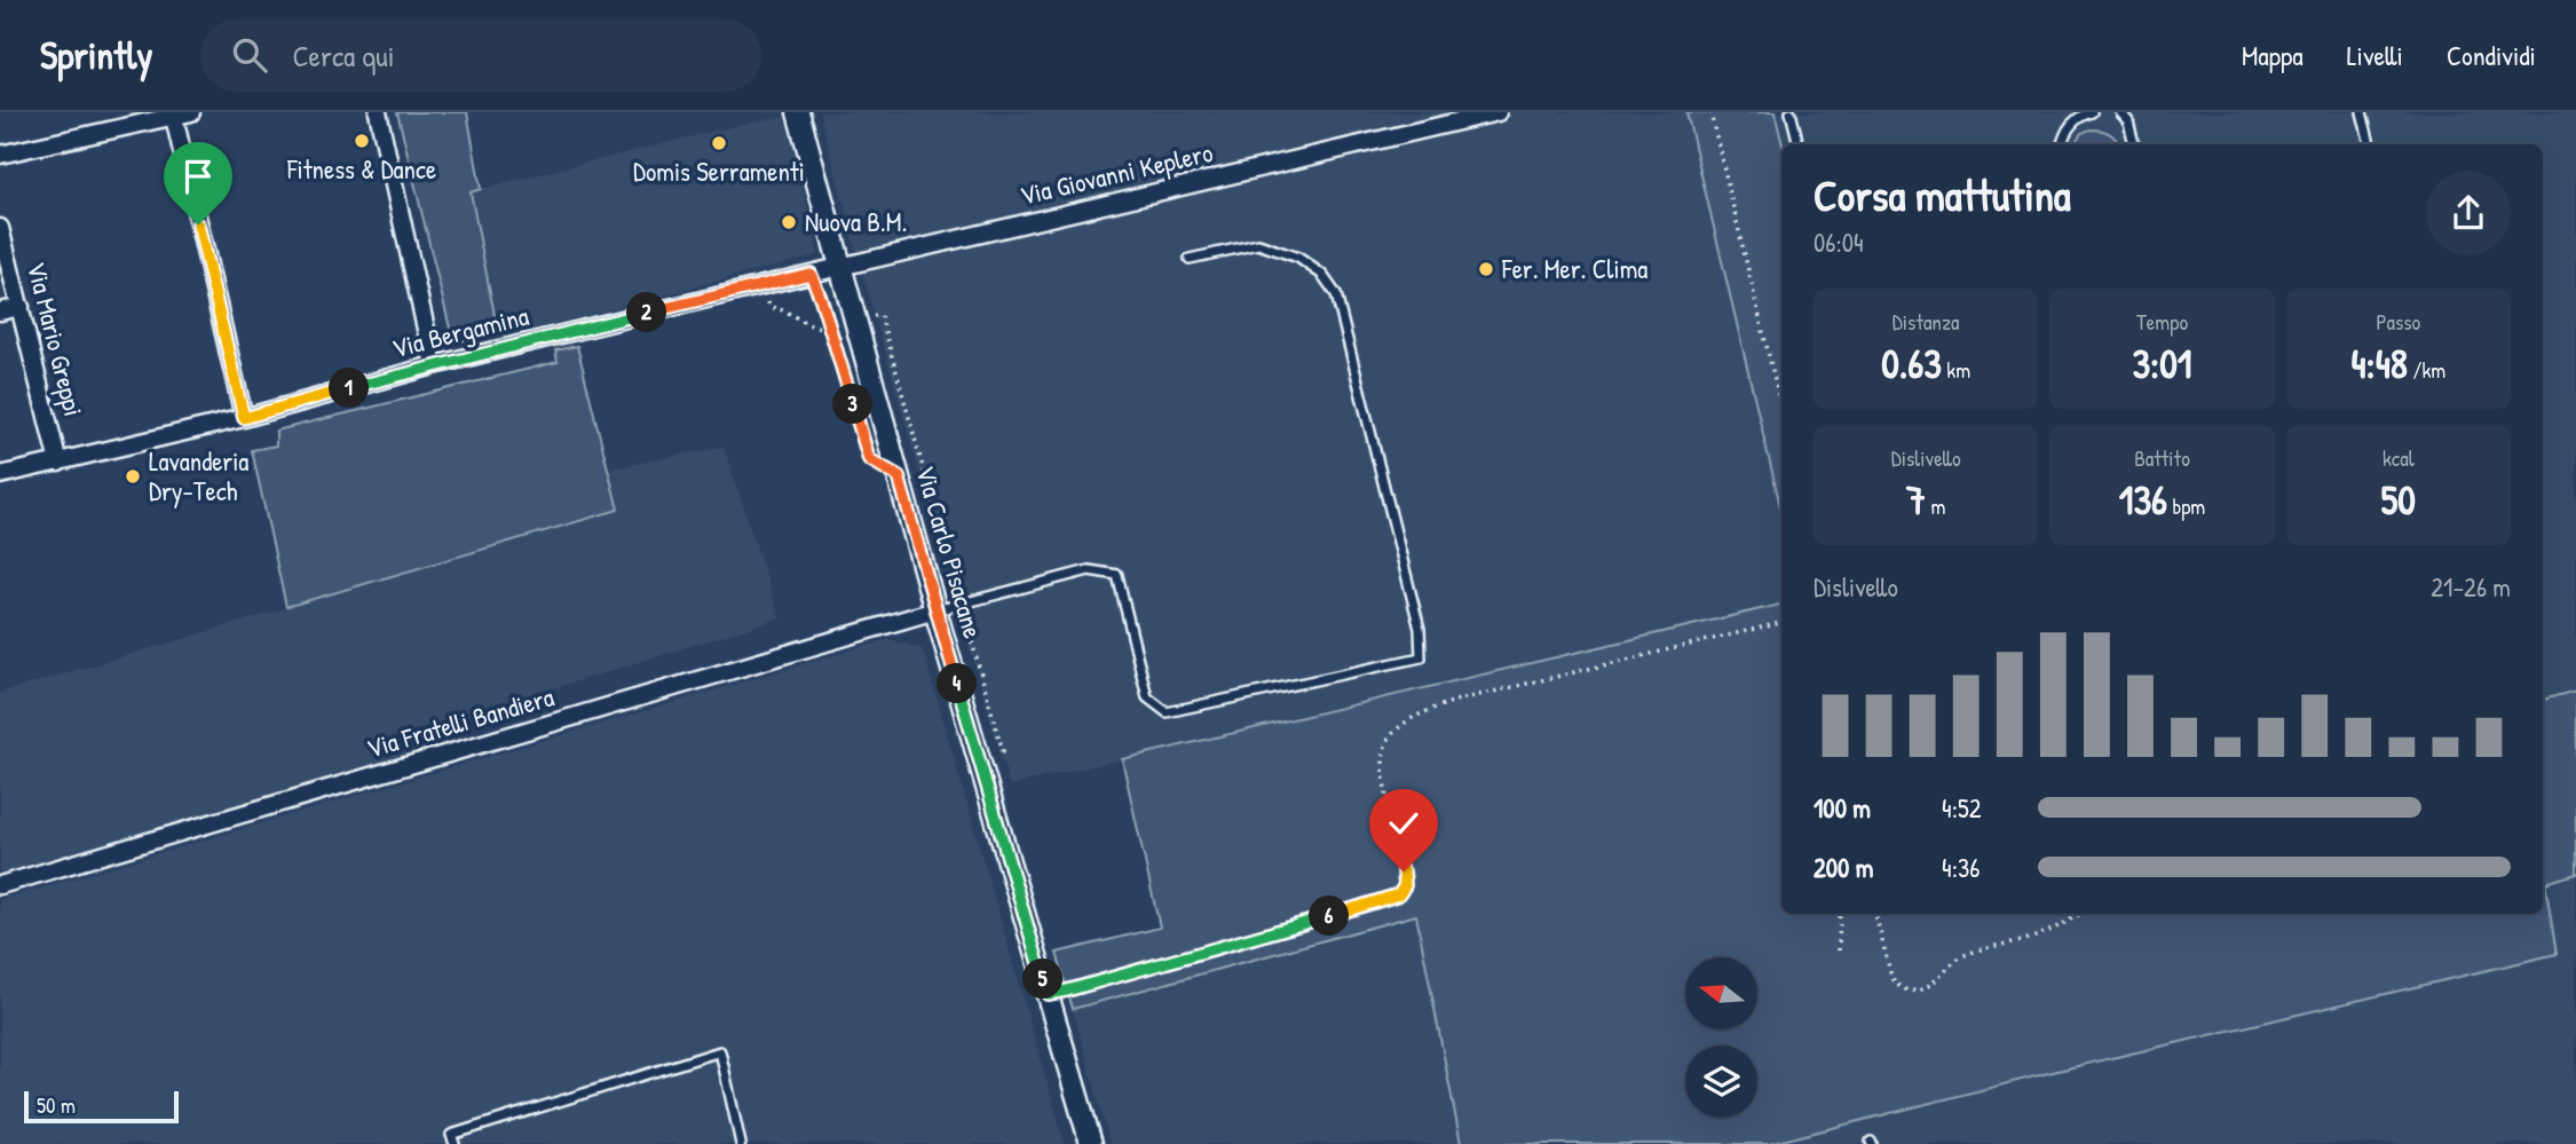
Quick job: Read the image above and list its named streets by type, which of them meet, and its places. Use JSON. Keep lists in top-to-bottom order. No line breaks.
{"streets":{"street":["Via Giovanni Keplero","Via Bergamina","Via Mario Greppi","Via Carlo Pisacane","Via Fratelli Bandiera"]},"crossings":[["Via Giovanni Keplero","Via Bergamina"],["Via Giovanni Keplero","Via Carlo Pisacane"],["Via Bergamina","Via Mario Greppi"],["Via Bergamina","Via Carlo Pisacane"],["Via Carlo Pisacane","Via Fratelli Bandiera"]],"places":["Fitness & Dance","Domis Serramenti","Nuova B.M.","Fer. Mer. Clima","Lavanderia Dry-Tech"],"scale_bar":"50 m","north":"left","page":{"header":"Sprintly","search":"Cerca qui","nav":["Mappa","Livelli","Condividi"],"heading":["Corsa mattutina","06:04"],"stats":[["Distanza","0.63 km"],["Tempo","3:01"],["Passo","4:48 /km"],["Dislivello","7 m"],["Battito","136 bpm"],["kcal","50"]],"pins":["2","1","3","4","6","5"],"chart":["Dislivello","21–26 m"],"list":[{"name":"100 m","note":"4:52"},{"name":"200 m","note":"4:36"}],"scale":"50 m"}}
